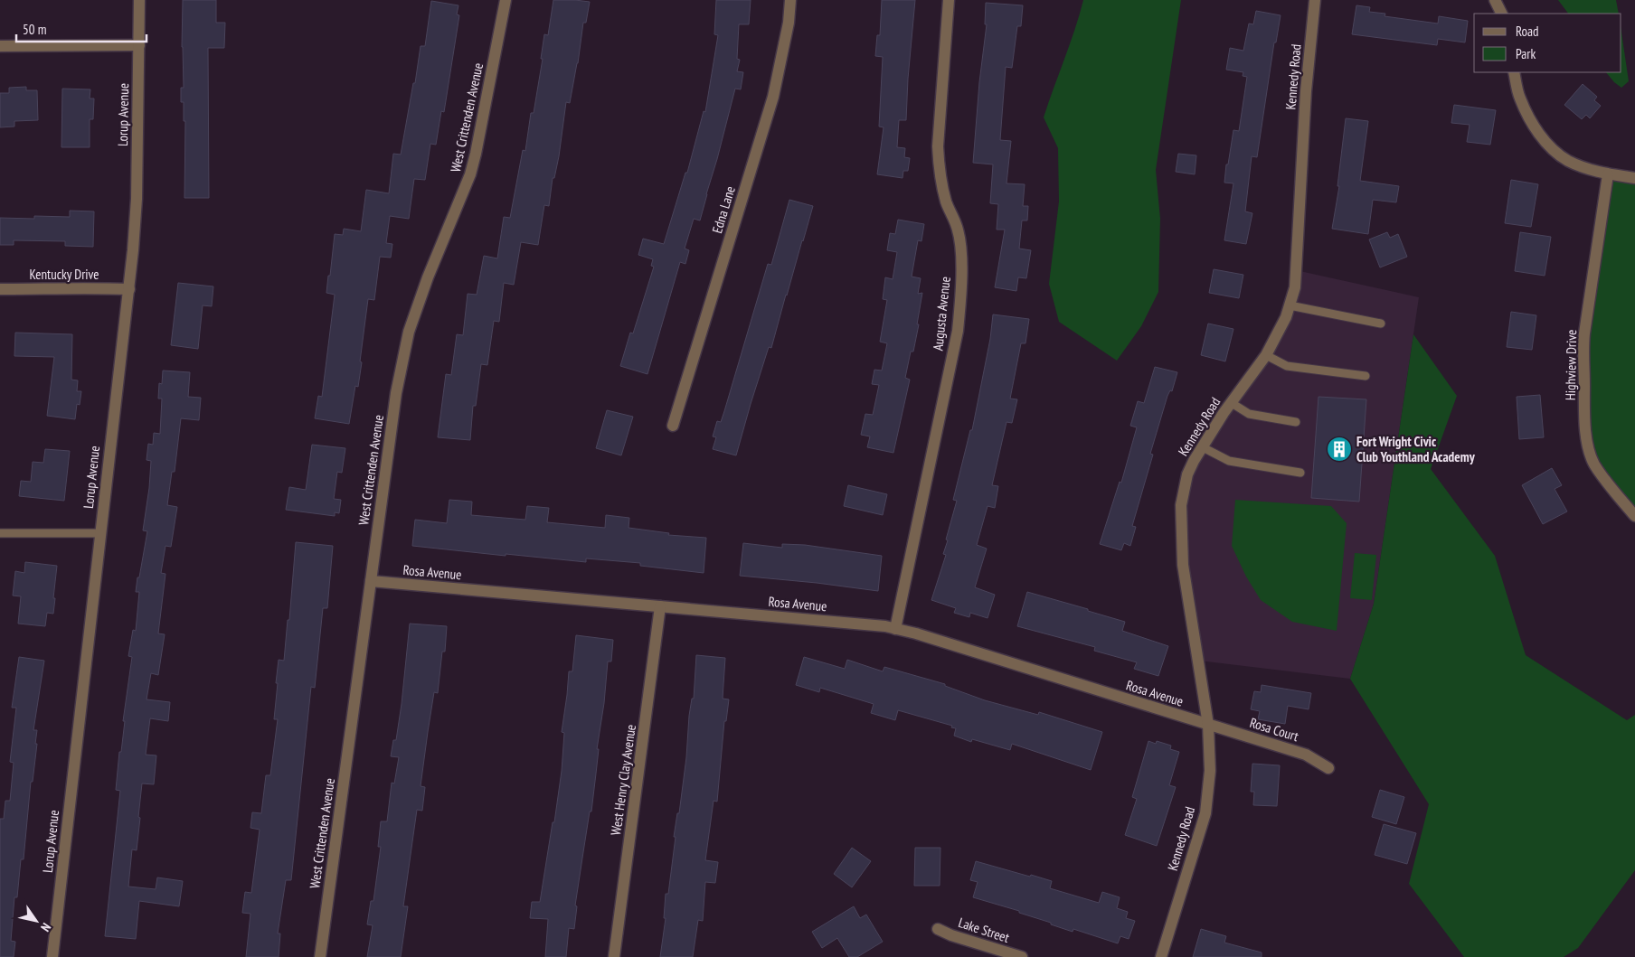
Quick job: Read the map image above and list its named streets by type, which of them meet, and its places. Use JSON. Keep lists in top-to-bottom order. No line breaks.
{"streets":{"street":["Kennedy Road","Lorup Avenue","West Crittenden Avenue","Edna Lane","Kentucky Drive","Augusta Avenue","Highview Drive","Rosa Avenue","Rosa Court","West Henry Clay Avenue","Lake Street"]},"crossings":[["Kennedy Road","Rosa Avenue"],["Kennedy Road","Rosa Court"],["Lorup Avenue","Kentucky Drive"],["West Crittenden Avenue","Rosa Avenue"],["Augusta Avenue","Rosa Avenue"],["Rosa Avenue","Rosa Court"],["Rosa Avenue","West Henry Clay Avenue"]],"places":{"building":["Fort Wright Civic Club Youthland Academy"]},"legend":["Road","Park"],"scale_bar":"50 m","north":"bottom right"}
